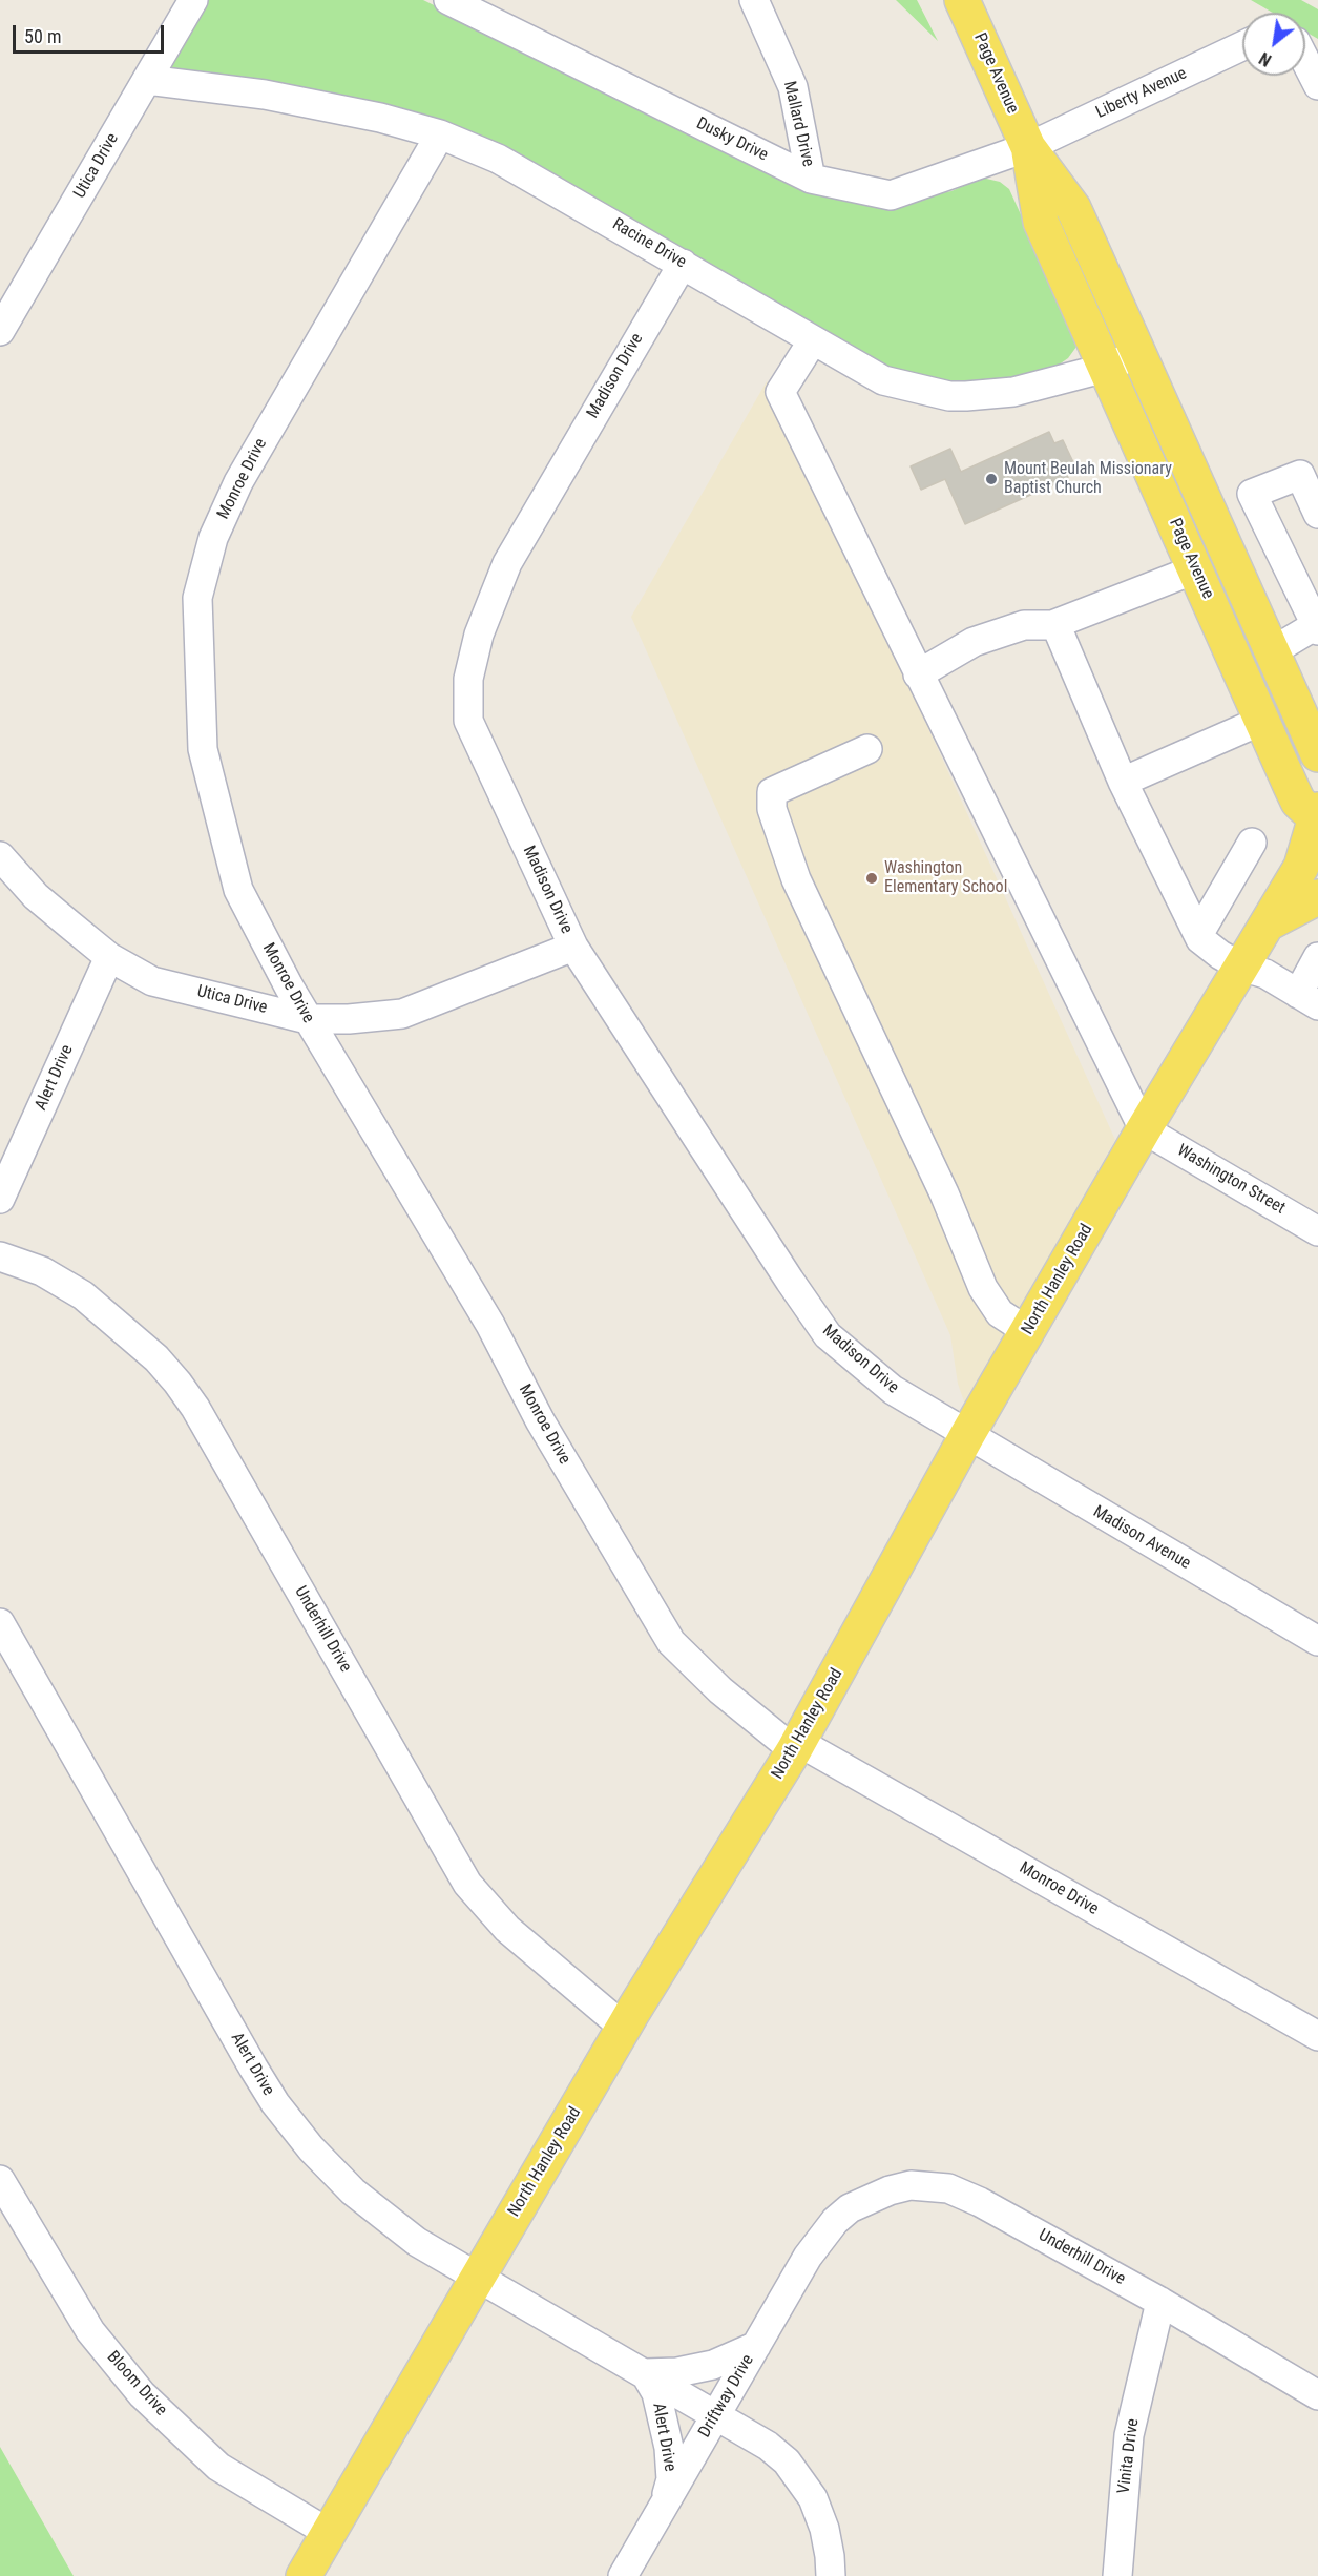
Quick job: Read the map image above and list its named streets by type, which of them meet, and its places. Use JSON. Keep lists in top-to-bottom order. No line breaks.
{"streets":{"main road":["Page Avenue","North Hanley Road"],"street":["Liberty Avenue","Mallard Drive","Dusky Drive","Utica Drive","Racine Drive","Madison Drive","Monroe Drive","Alert Drive","Washington Street","Madison Avenue","Underhill Drive","Bloom Drive","Driftway Drive","Vinita Drive"]},"crossings":[["Page Avenue","Liberty Avenue"],["Page Avenue","Dusky Drive"],["Page Avenue","Racine Drive"],["Page Avenue","North Hanley Road"],["Liberty Avenue","Dusky Drive"],["Mallard Drive","Dusky Drive"],["Utica Drive","Racine Drive"],["Utica Drive","Madison Drive"],["Utica Drive","Monroe Drive"],["Utica Drive","Alert Drive"],["Racine Drive","Madison Drive"],["Racine Drive","Monroe Drive"],["Madison Drive","North Hanley Road"],["Madison Drive","Madison Avenue"],["Monroe Drive","North Hanley Road"],["Alert Drive","North Hanley Road"],["Alert Drive","Driftway Drive"],["Washington Street","North Hanley Road"],["North Hanley Road","Madison Avenue"],["North Hanley Road","Underhill Drive"],["North Hanley Road","Bloom Drive"],["Underhill Drive","Driftway Drive"],["Underhill Drive","Vinita Drive"]],"places":["Mount Beulah Missionary Baptist Church","Washington Elementary School"],"scale_bar":"50 m","north":"bottom left"}
